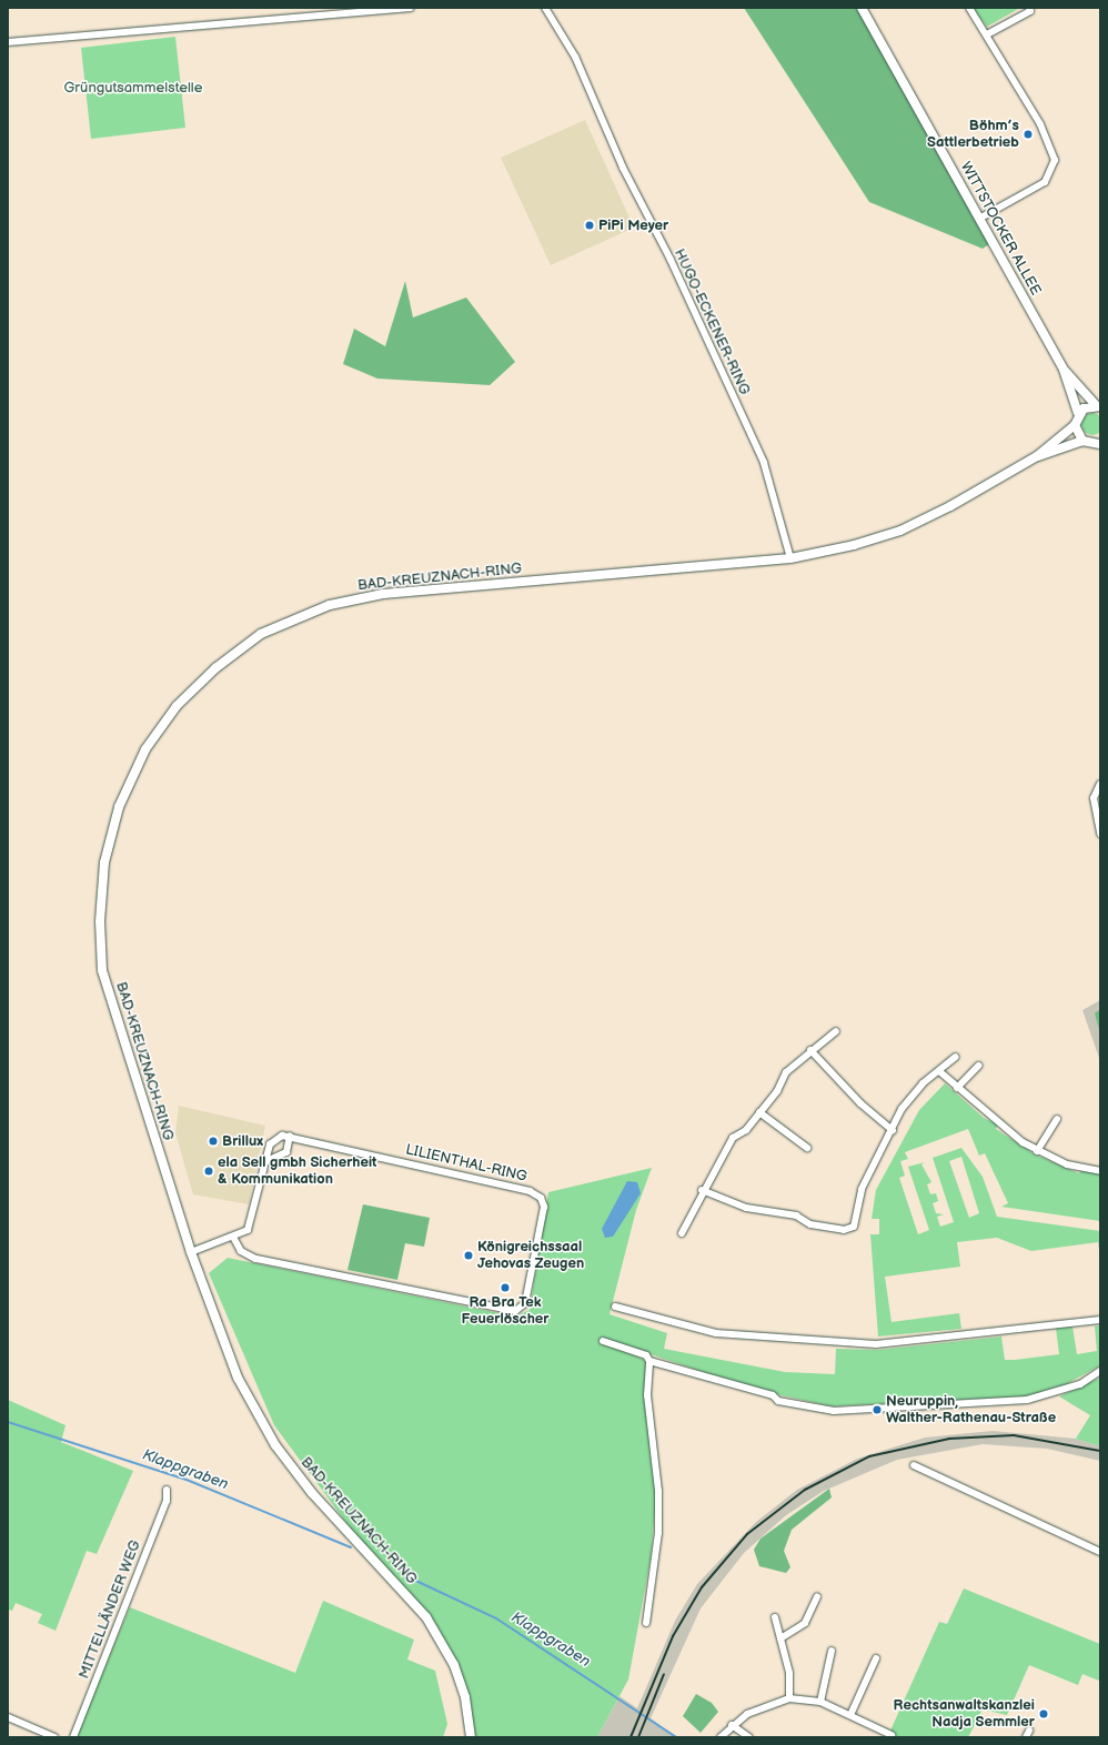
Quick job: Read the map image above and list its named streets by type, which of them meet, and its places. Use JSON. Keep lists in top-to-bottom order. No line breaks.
{"streets":{"main road":["WITTSTOCKER ALLEE","BAD-KREUZNACH-RING"],"street":["HUGO-ECKENER-RING","LILIENTHAL-RING","MITTELLÄNDER WEG"]},"crossings":[["HUGO-ECKENER-RING","BAD-KREUZNACH-RING"]],"water":["Klappgraben"],"parks":["Grüngutsammelstelle"],"places":["Böhm’s Sattlerbetrieb","PiPi Meyer","Brillux","ela Sell gmbh Sicherheit & Kommunikation","Königreichssaal Jehovas Zeugen","Ra Bra Tek Feuerlöscher","Neuruppin, Walther-Rathenau-Straße","Rechtsanwaltskanzlei Nadja Semmler"]}
